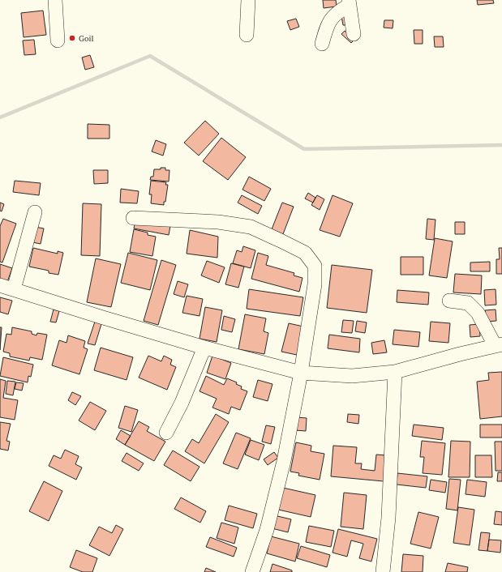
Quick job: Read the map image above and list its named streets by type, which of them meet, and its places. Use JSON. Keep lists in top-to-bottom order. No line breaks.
{"places":["Goil"]}
